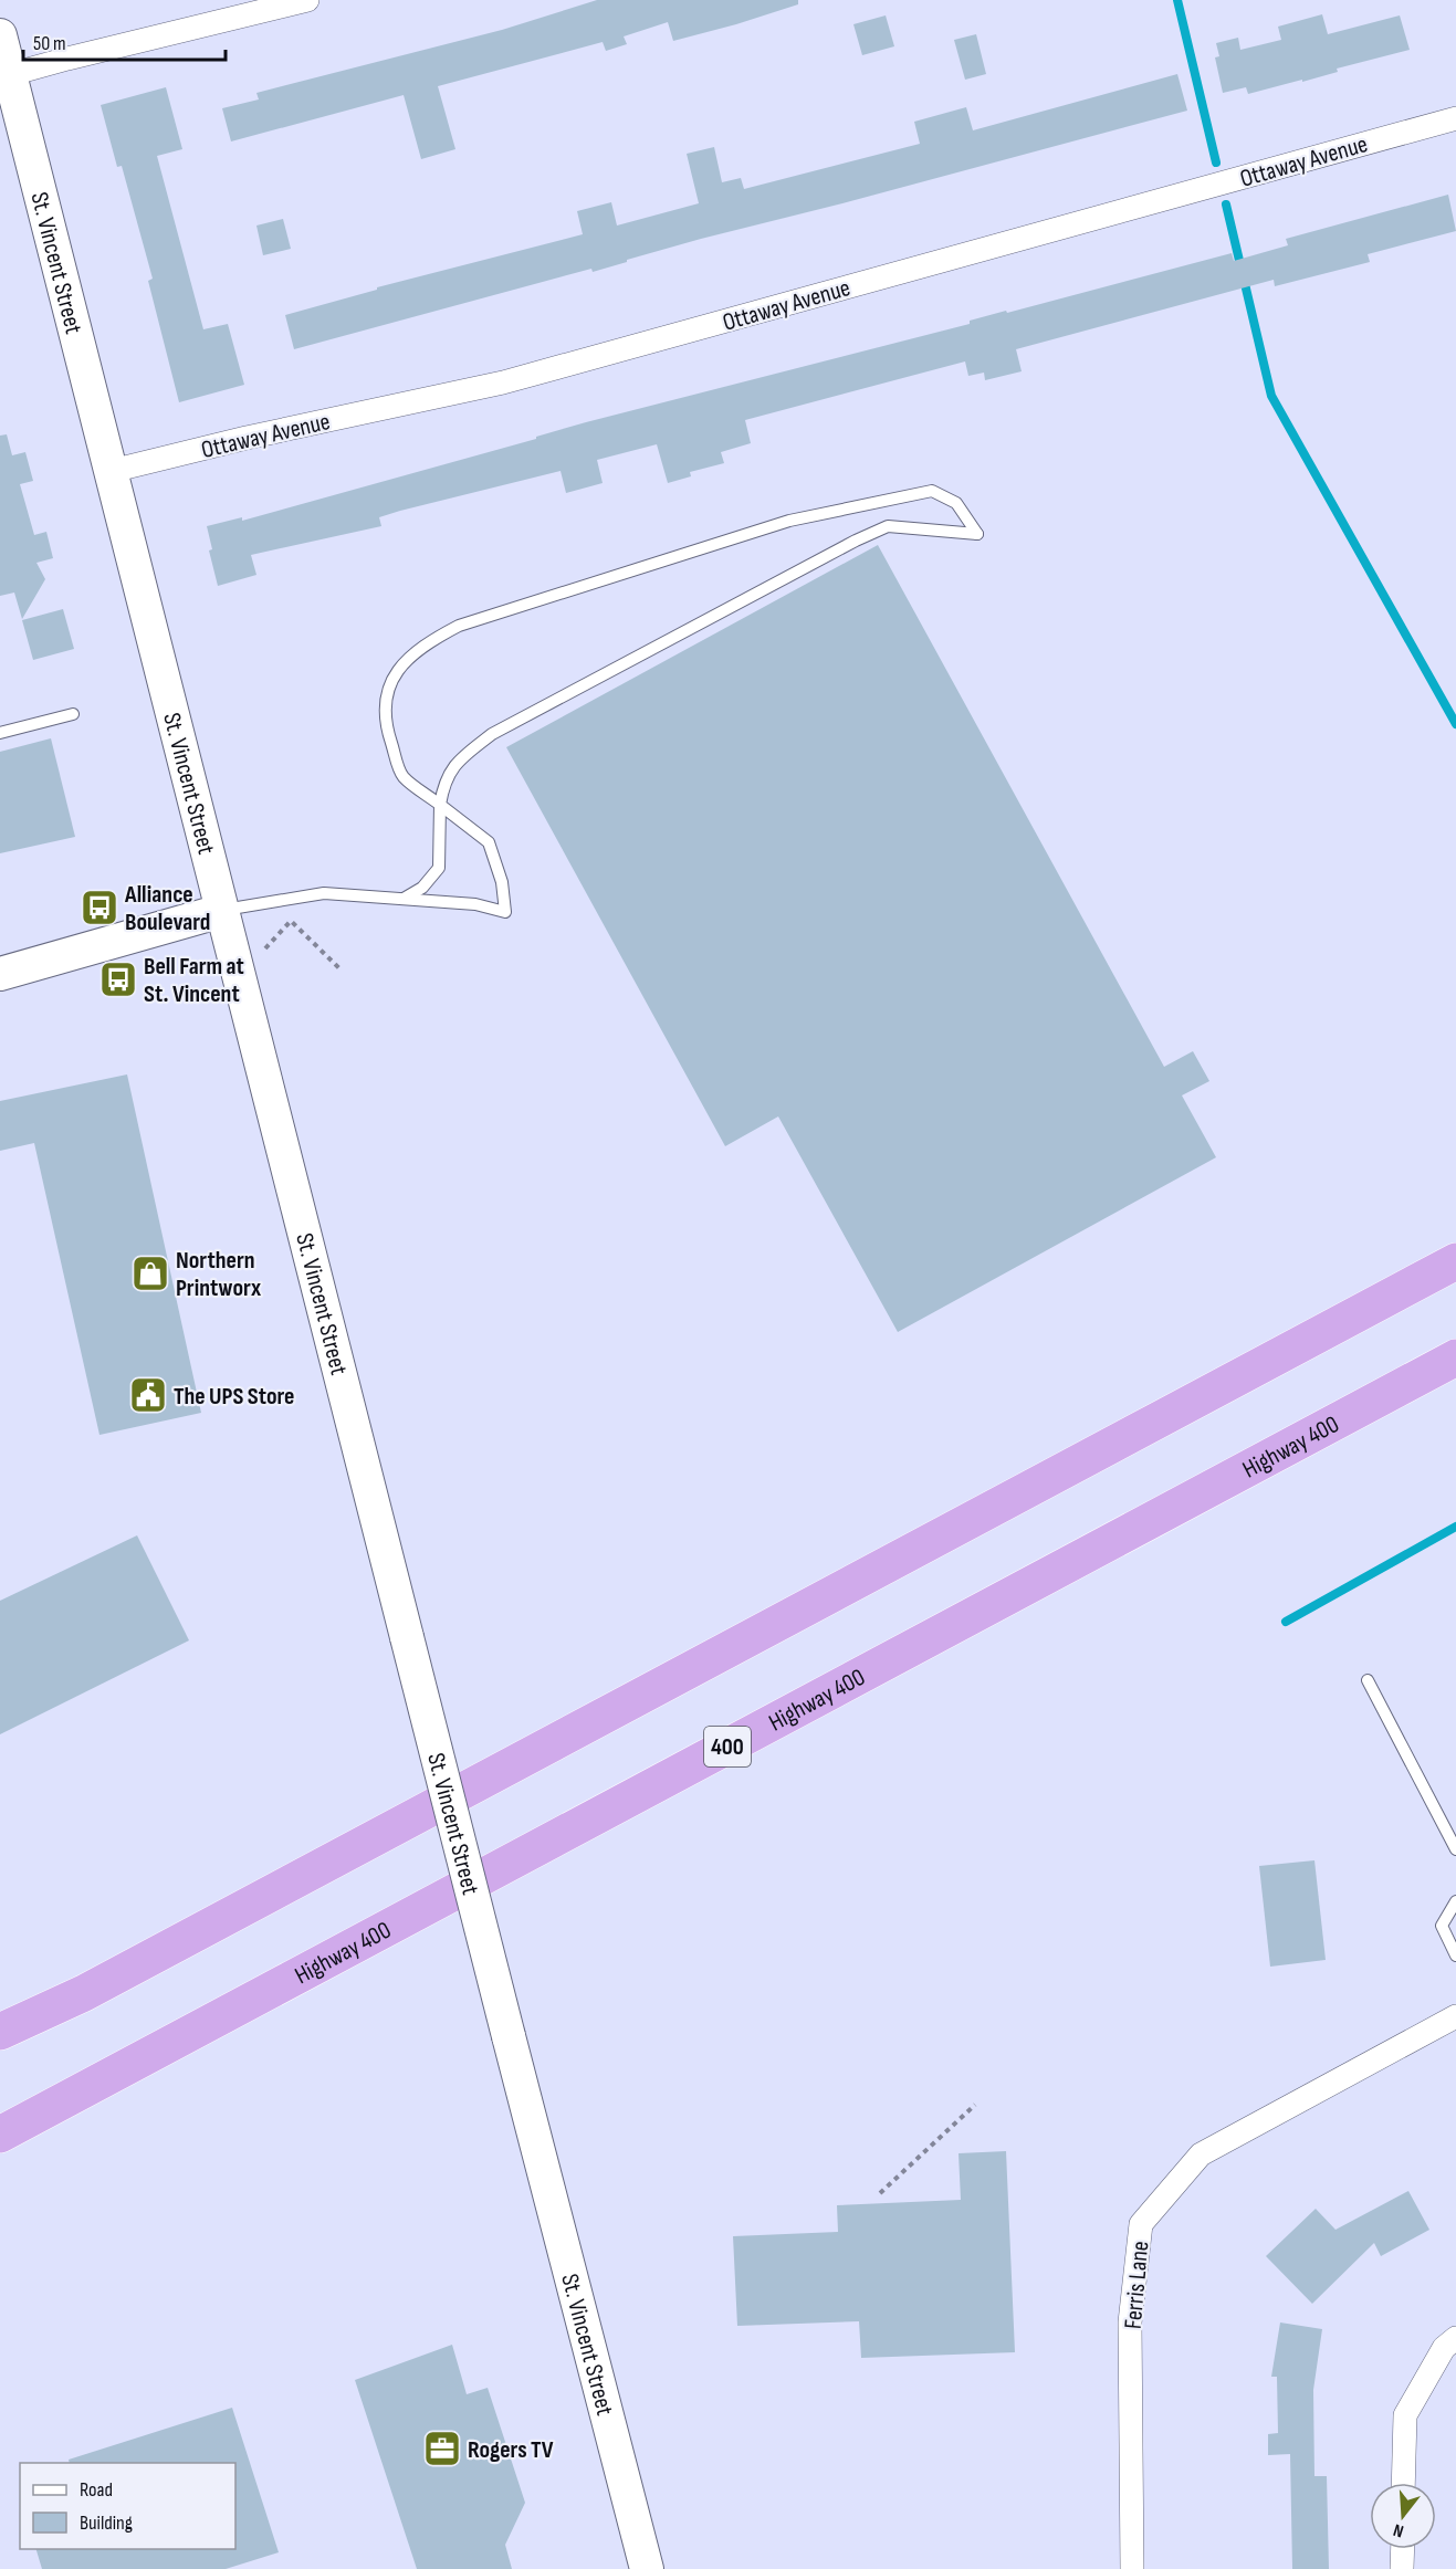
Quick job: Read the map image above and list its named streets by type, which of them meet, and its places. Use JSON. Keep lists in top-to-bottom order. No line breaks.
{"streets":{"highway":["Highway 400","400"],"main road":["St. Vincent Street"],"street":["Ottaway Avenue","Ferris Lane"]},"crossings":[["Ottaway Avenue","St. Vincent Street"]],"places":{"bus stop":["Alliance Boulevard","Bell Farm at St. Vincent"],"shop":["Northern Printworx"],"public building":["The UPS Store"],"office":["Rogers TV"]},"legend":["Road","Building"],"scale_bar":"50 m","north":"bottom"}
